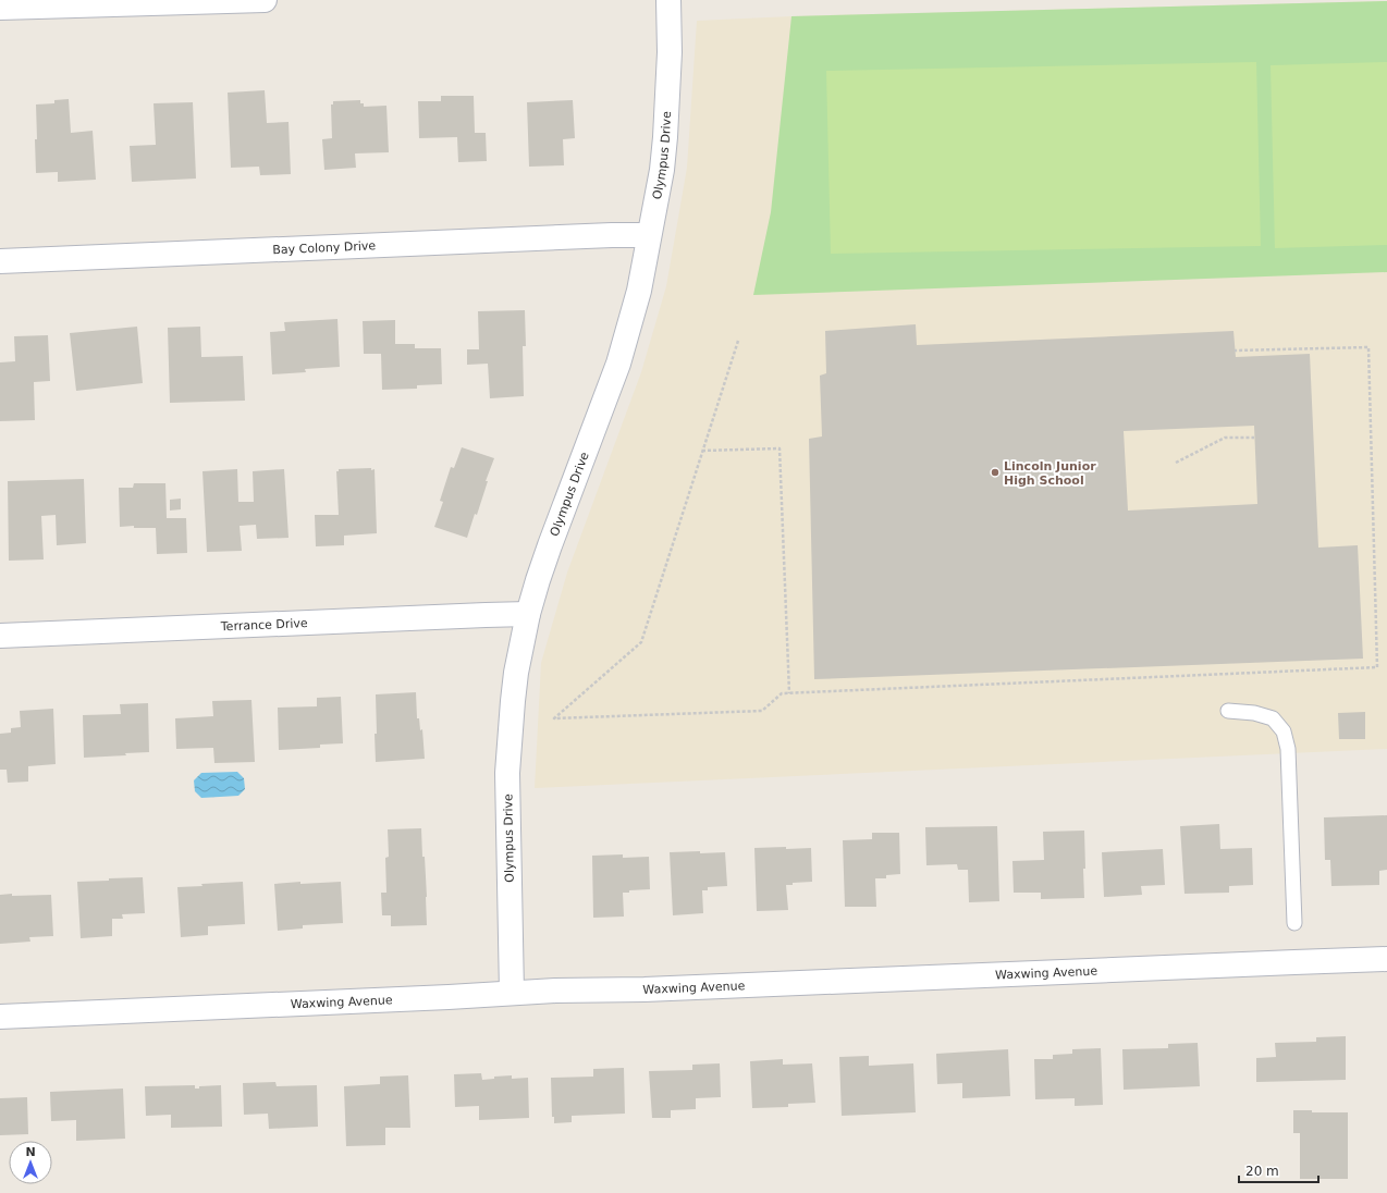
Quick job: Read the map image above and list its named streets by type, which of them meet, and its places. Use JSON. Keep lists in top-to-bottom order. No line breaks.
{"streets":{"street":["Olympus Drive","Bay Colony Drive","Terrance Drive","Waxwing Avenue"]},"crossings":[["Olympus Drive","Bay Colony Drive"],["Olympus Drive","Terrance Drive"],["Olympus Drive","Waxwing Avenue"]],"places":["Lincoln Junior High School"],"scale_bar":"20 m","north":"top"}
